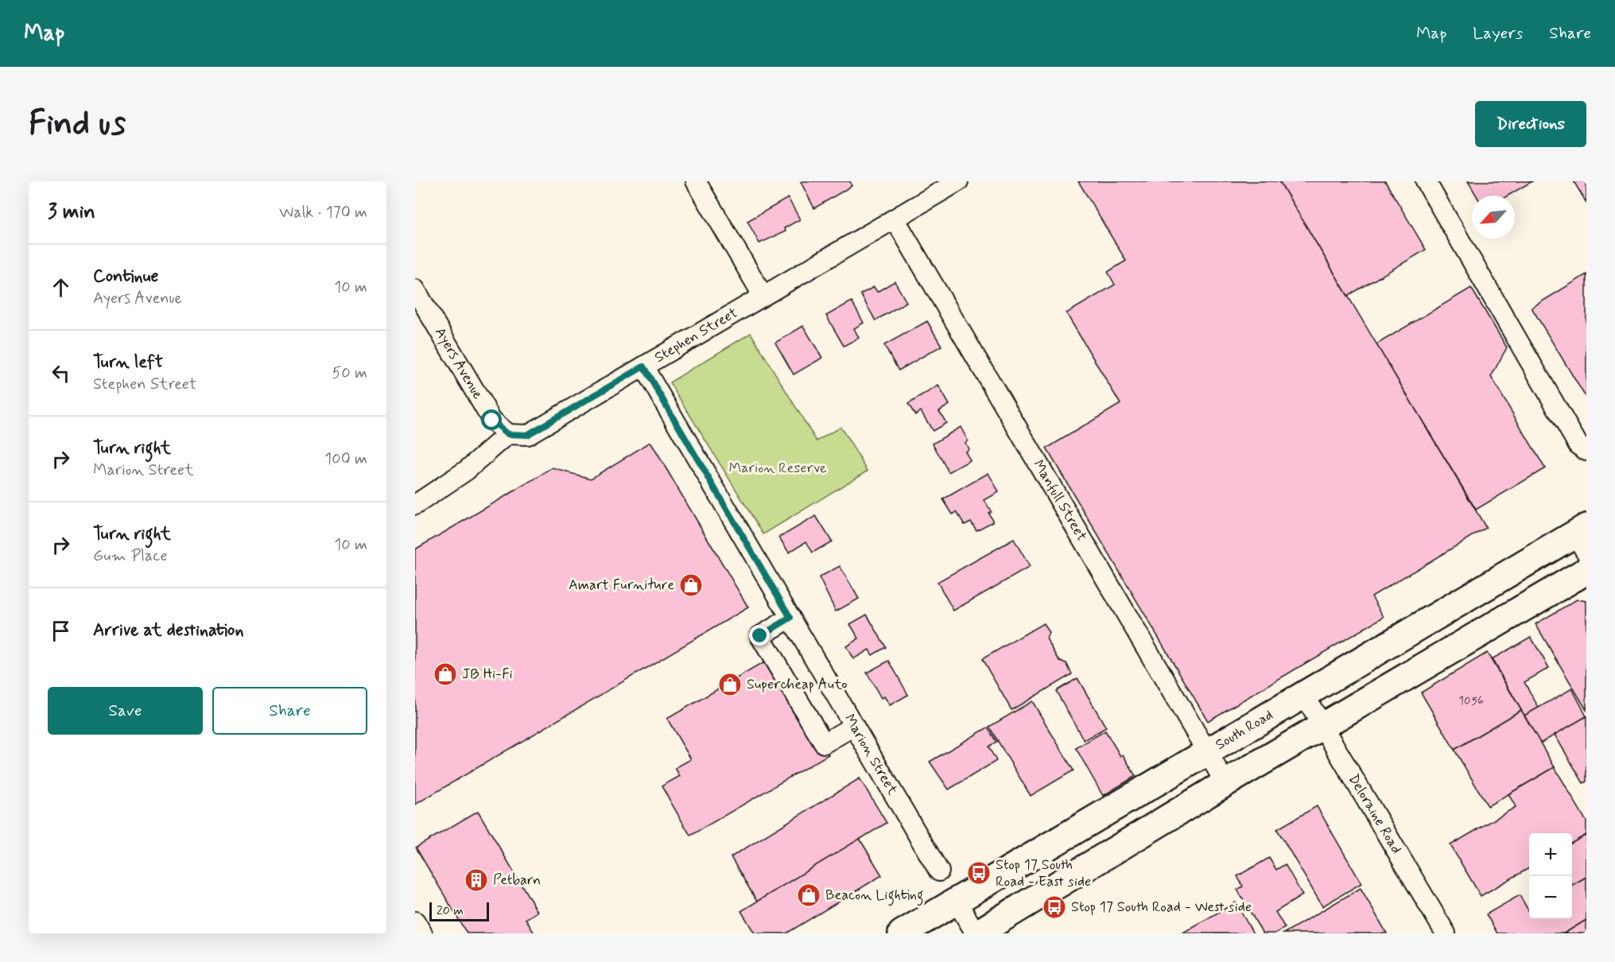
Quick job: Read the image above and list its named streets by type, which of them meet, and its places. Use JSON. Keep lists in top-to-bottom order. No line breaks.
{"streets":{"highway":["South Road"],"street":["Stephen Street","Ayers Avenue","Manfull Street","Marion Street","Deloraine Road"]},"crossings":[["Stephen Street","Ayers Avenue"],["Stephen Street","Manfull Street"],["Stephen Street","Marion Street"],["Manfull Street","South Road"],["South Road","Deloraine Road"]],"parks":["Marion Reserve"],"places":{"shop":["Amart Furniture","JB Hi-Fi","Supercheap Auto","Beacon Lighting"],"bus stop":["Stop 17 South Road - East side","Stop 17 South Road - West side"],"building":["Petbarn"]},"house_numbers":["1056"],"scale_bar":"20 m","north":"bottom left","page":{"header":"Map","nav":["Map","Layers","Share"],"buttons":["Directions",["Save","Share"]],"title":"Find us","heading":["3 min","Walk · 170 m"],"list":[["Continue","Ayers Avenue","10 m"],["Turn left","Stephen Street","50 m"],["Turn right","Marion Street","100 m"],["Turn right","Gum Place","10 m"],"Arrive at destination"],"map_buttons":["+","−"],"scale":"20 m"}}
